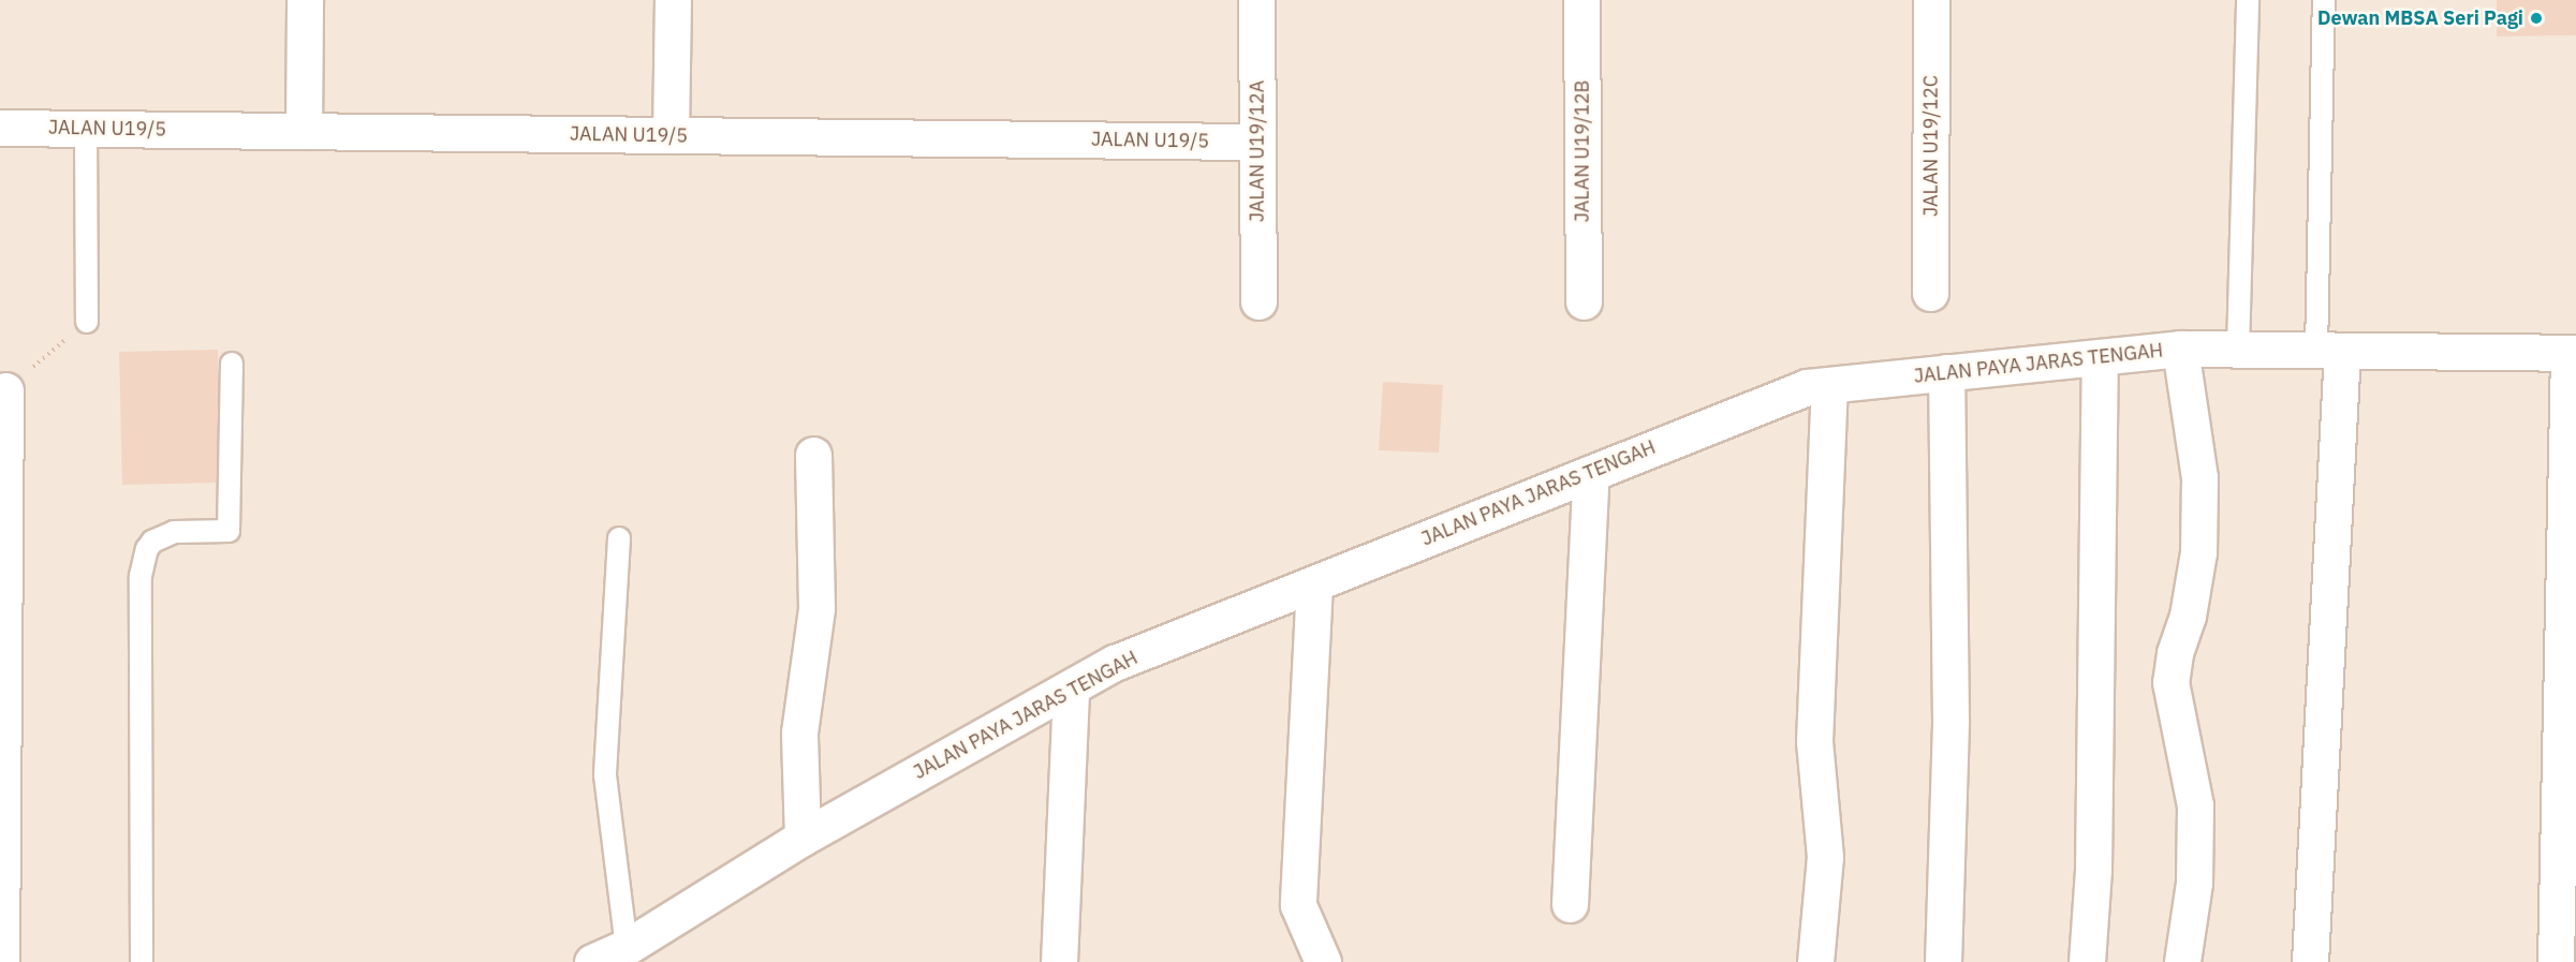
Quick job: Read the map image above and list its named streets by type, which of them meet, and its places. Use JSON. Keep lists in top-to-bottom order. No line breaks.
{"streets":{"street":["JALAN U19/5","JALAN U19/12C","JALAN U19/12A","JALAN U19/12B","JALAN PAYA JARAS TENGAH"]},"crossings":[["JALAN U19/5","JALAN U19/12A"]],"places":["Dewan MBSA Seri Pagi"]}
